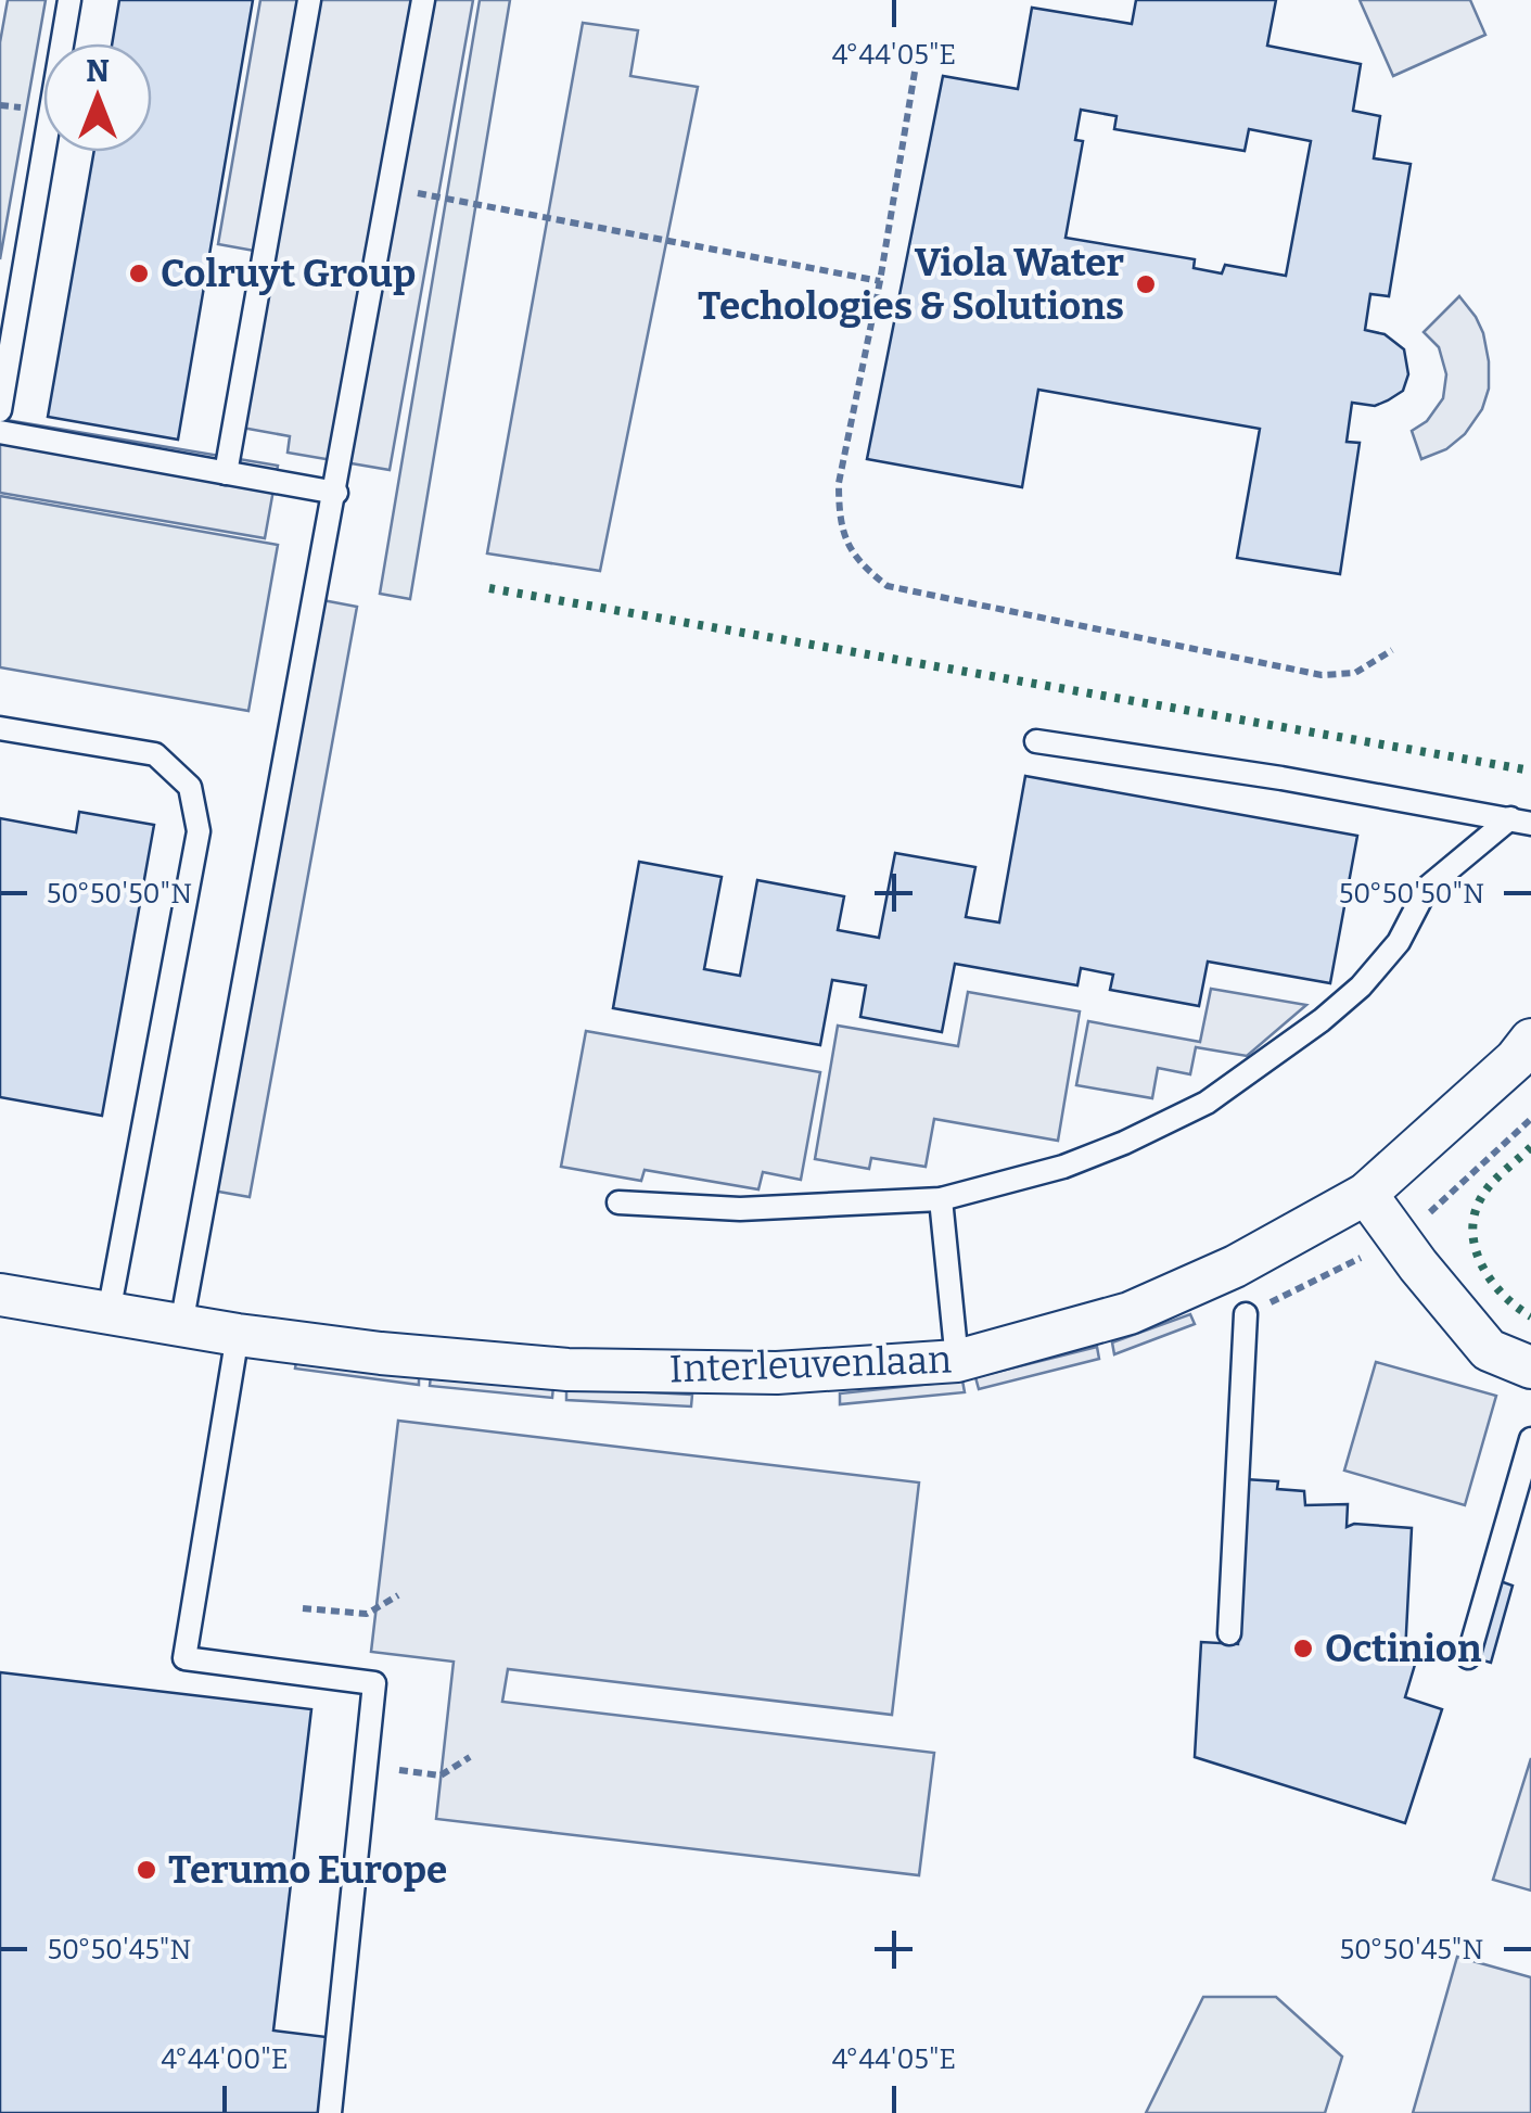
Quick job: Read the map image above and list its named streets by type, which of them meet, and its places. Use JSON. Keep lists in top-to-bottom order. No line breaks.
{"streets":{"street":["Interleuvenlaan"]},"places":["Colruyt Group","Viola Water Techologies & Solutions","Octinion","Terumo Europe"],"north":"top","coordinates":["4°44'05\"E","50°50'50\"N","50°50'45\"N","4°44'00\"E"]}
